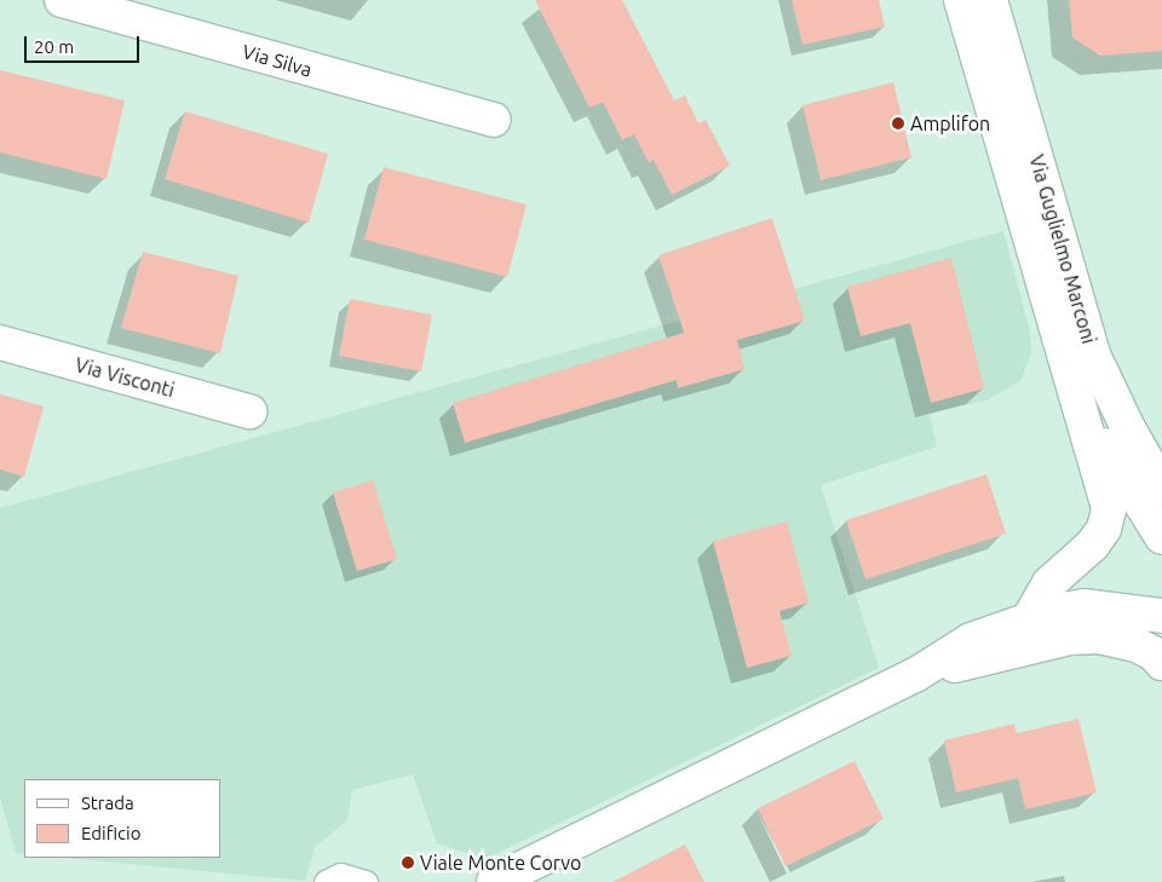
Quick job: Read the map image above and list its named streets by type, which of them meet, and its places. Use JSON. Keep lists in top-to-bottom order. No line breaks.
{"streets":{"main road":["Via Silva","Via Guglielmo Marconi","Via Visconti"]},"places":["Amplifon","Viale Monte Corvo"],"legend":["Strada","Edificio"],"scale_bar":"20 m"}
